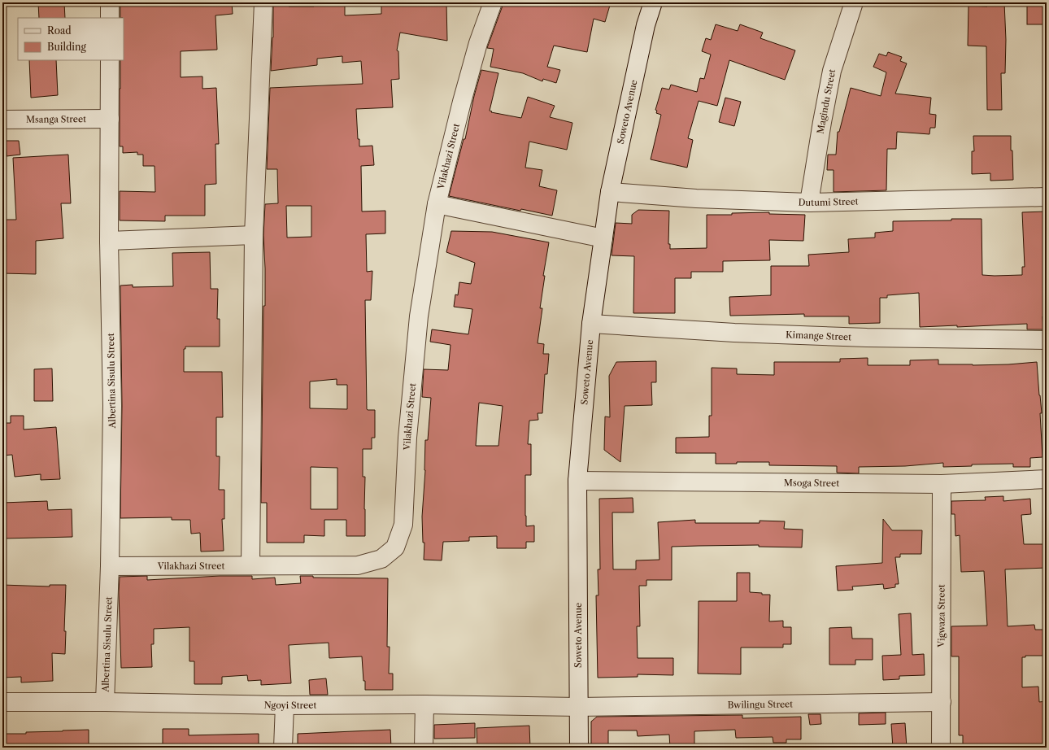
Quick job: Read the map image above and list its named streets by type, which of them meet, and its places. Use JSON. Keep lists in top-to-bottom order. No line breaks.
{"streets":{"street":["Magindu Street","Soweto Avenue","Msanga Street","Vilakhazi Street","Dutumi Street","Kimange Street","Albertina Sisulu Street","Msoga Street","Vigwaza Street","Ngoyi Street","Bwilingu Street"]},"crossings":[["Magindu Street","Dutumi Street"],["Soweto Avenue","Dutumi Street"],["Soweto Avenue","Kimange Street"],["Soweto Avenue","Msoga Street"],["Soweto Avenue","Ngoyi Street"],["Soweto Avenue","Bwilingu Street"],["Msanga Street","Albertina Sisulu Street"],["Vilakhazi Street","Albertina Sisulu Street"],["Albertina Sisulu Street","Ngoyi Street"],["Msoga Street","Vigwaza Street"],["Vigwaza Street","Bwilingu Street"],["Ngoyi Street","Bwilingu Street"]],"legend":["Road","Building"]}
